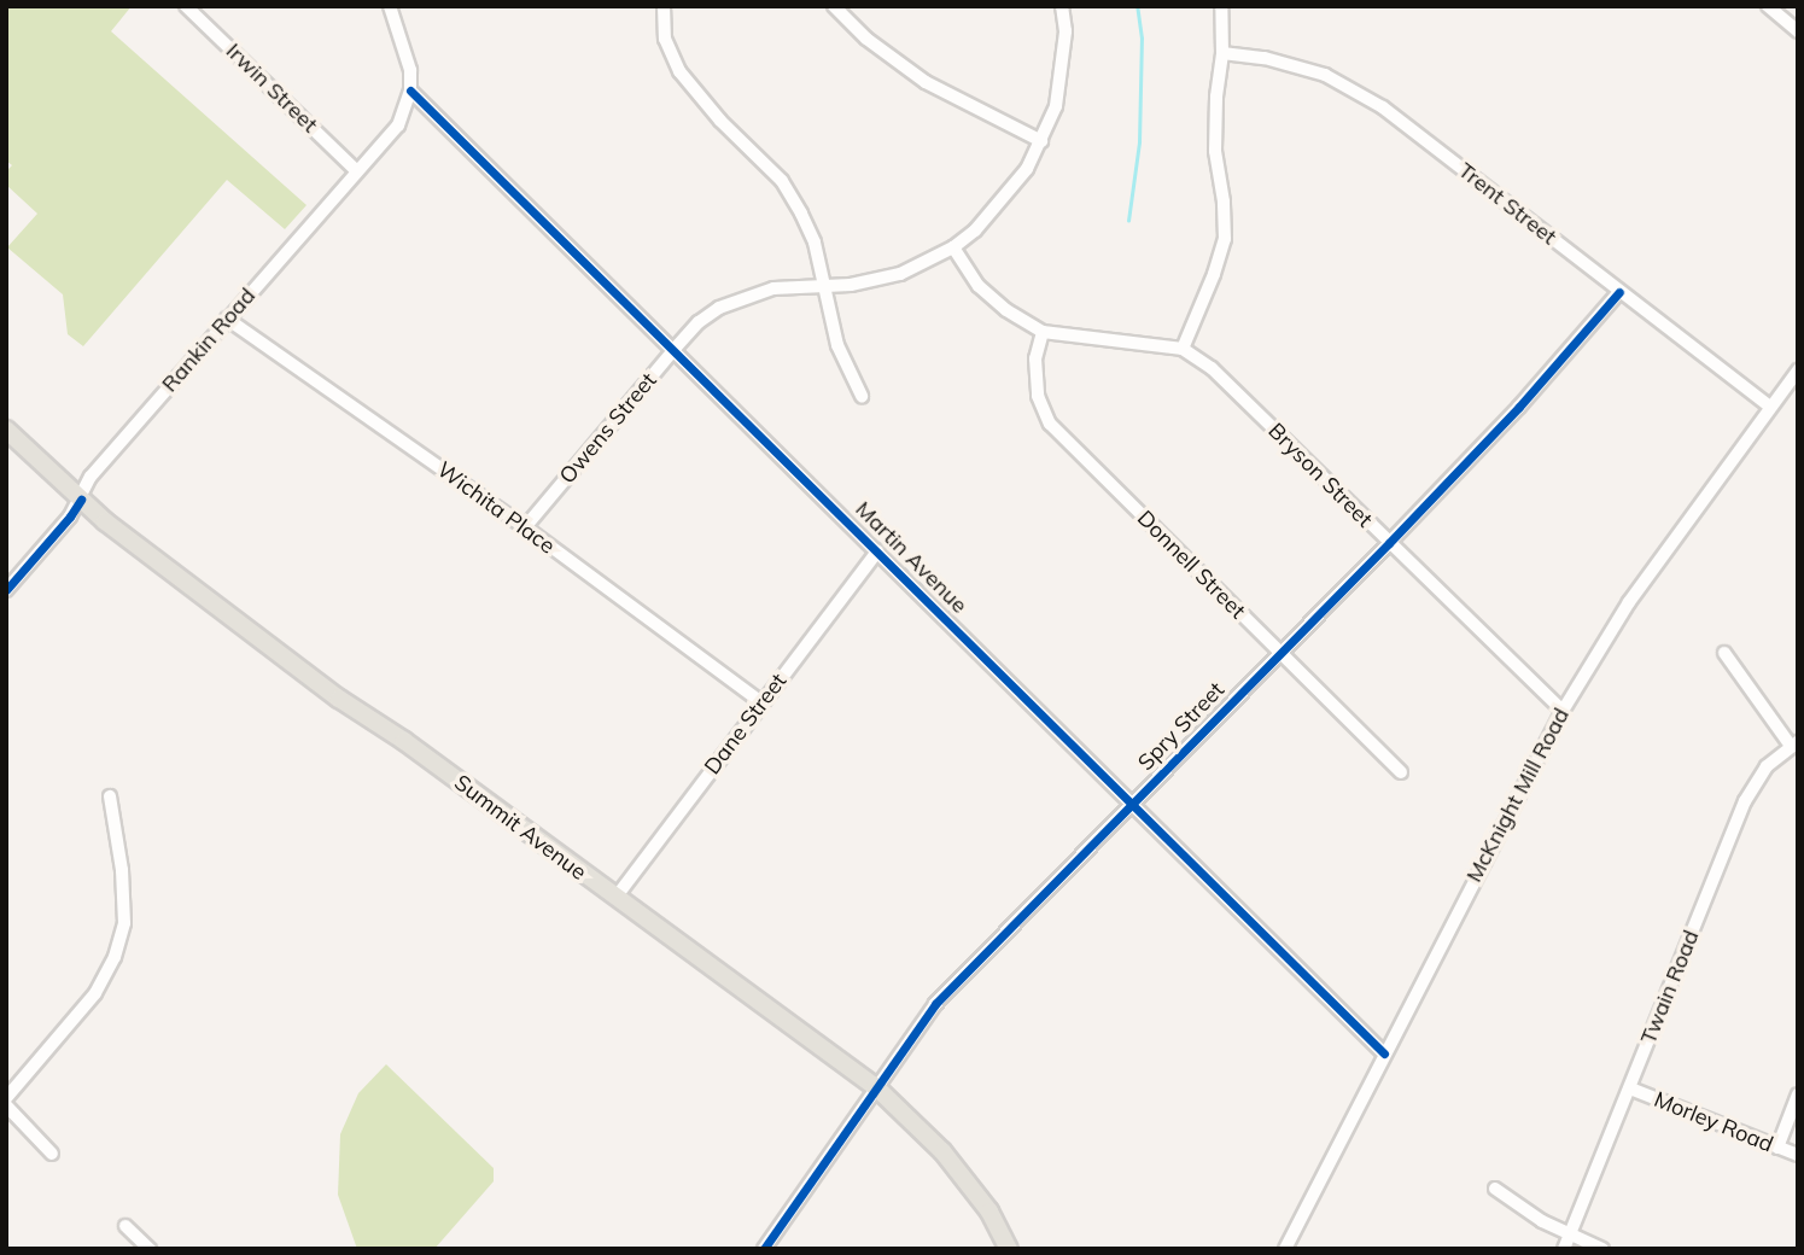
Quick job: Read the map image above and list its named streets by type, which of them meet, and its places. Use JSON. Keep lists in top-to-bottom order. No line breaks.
{"streets":{"main road":["Summit Avenue"],"street":["Irwin Street","Trent Street","Rankin Road","Owens Street","Bryson Street","Wichita Place","Martin Avenue","Donnell Street","Dane Street","Spry Street","McKnight Mill Road","Twain Road","Morley Road"]},"crossings":[["Irwin Street","Rankin Road"],["Trent Street","Spry Street"],["Trent Street","McKnight Mill Road"],["Rankin Road","Wichita Place"],["Rankin Road","Martin Avenue"],["Rankin Road","Summit Avenue"],["Owens Street","Wichita Place"],["Owens Street","Martin Avenue"],["Bryson Street","Spry Street"],["Bryson Street","McKnight Mill Road"],["Wichita Place","Dane Street"],["Martin Avenue","Dane Street"],["Martin Avenue","Spry Street"],["Martin Avenue","McKnight Mill Road"],["Donnell Street","Spry Street"],["Dane Street","Summit Avenue"],["Spry Street","Summit Avenue"],["Twain Road","Morley Road"]]}
